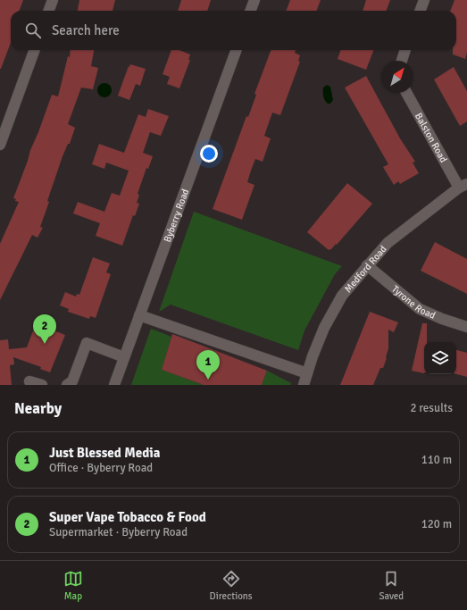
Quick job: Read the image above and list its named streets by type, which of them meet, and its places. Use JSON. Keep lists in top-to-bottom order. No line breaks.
{"streets":{"street":["Balston Road","Byberry Road","Medford Road","Tyrone Road"]},"crossings":[["Balston Road","Medford Road"],["Medford Road","Tyrone Road"]],"north":"top right","page":{"search":"Search here","pins":["2","1"],"heading":["Nearby","2 results"],"list":[{"mark":"1","name":"Just Blessed Media","note":"Office · Byberry Road","value":"110 m"},{"mark":"2","name":"Super Vape Tobacco & Food","note":"Supermarket · Byberry Road","value":"120 m"}],"nav":["Map","Directions","Saved"]}}
